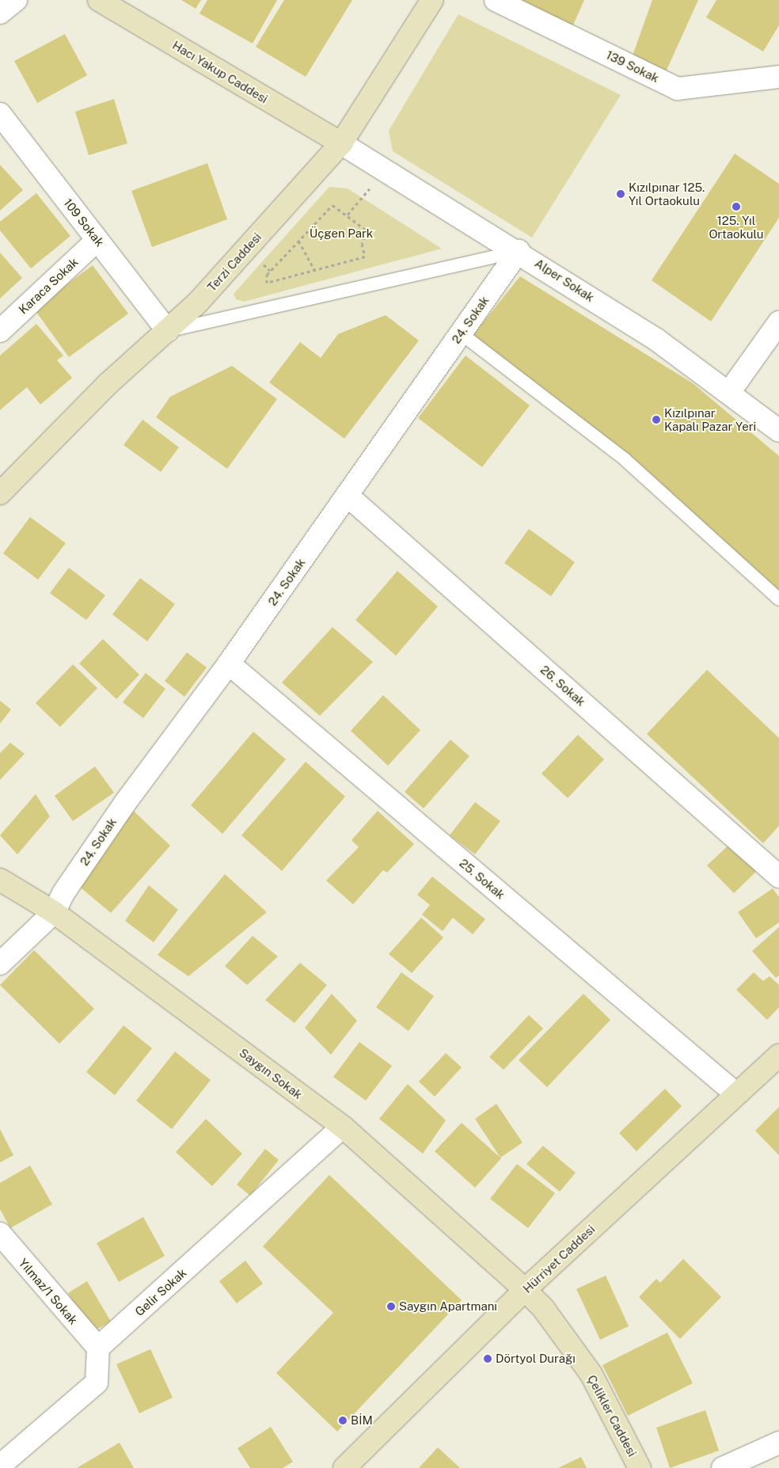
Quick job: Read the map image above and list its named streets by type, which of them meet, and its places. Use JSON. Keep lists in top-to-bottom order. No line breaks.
{"streets":{"street":["139 Sokak","Hacı Yakup Caddesi","109 Sokak","Terzi Caddesi","Alper Sokak","Karaca Sokak","24. Sokak","26. Sokak","25. Sokak","Saygın Sokak","Hürriyet Caddesi","Yılmaz/1 Sokak","Gelir Sokak","Çelikler Caddesi"]},"crossings":[["Hacı Yakup Caddesi","Terzi Caddesi"],["Hacı Yakup Caddesi","Alper Sokak"],["109 Sokak","Terzi Caddesi"],["109 Sokak","Karaca Sokak"],["Terzi Caddesi","Alper Sokak"],["Alper Sokak","24. Sokak"],["24. Sokak","26. Sokak"],["24. Sokak","25. Sokak"],["24. Sokak","Saygın Sokak"],["25. Sokak","Hürriyet Caddesi"],["Saygın Sokak","Hürriyet Caddesi"],["Saygın Sokak","Gelir Sokak"],["Saygın Sokak","Çelikler Caddesi"],["Hürriyet Caddesi","Çelikler Caddesi"],["Yılmaz/1 Sokak","Gelir Sokak"]],"parks":["Üçgen Park"],"places":["Kızılpınar 125. Yıl Ortaokulu","125. Yıl Ortaokulu","Kızılpınar Kapalı Pazar Yeri","Saygın Apartmanı","Dörtyol Durağı","BİM"]}
